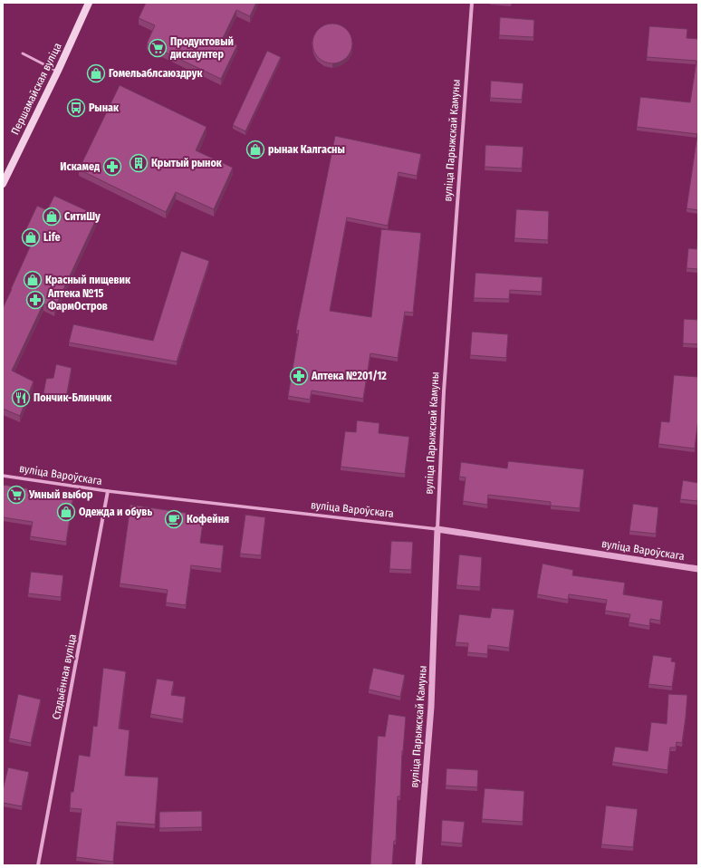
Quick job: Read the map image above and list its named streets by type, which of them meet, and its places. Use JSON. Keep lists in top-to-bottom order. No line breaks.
{"streets":{"main road":["Першамайская вуліца"],"street":["вуліца Парыжскай Камуны","вуліца Вароўскага","Стадыённая вуліца"]},"crossings":[["вуліца Парыжскай Камуны","вуліца Вароўскага"],["вуліца Вароўскага","Стадыённая вуліца"]],"places":{"supermarket":["Продуктовый дискаунтер","Умный выбор"],"shop":["Гомельаблсаюздрук","рынак Калгасны","СитиШу","Life","Красный пищевик","Одежда и обувь"],"bus stop":["Рынак"],"building":["Крытый рынок"],"pharmacy":["Искамед","Аптека №15 ФармОстров","Аптека №201/12"],"restaurant":["Пончик-Блинчик"],"cafe":["Кофейня"]}}
